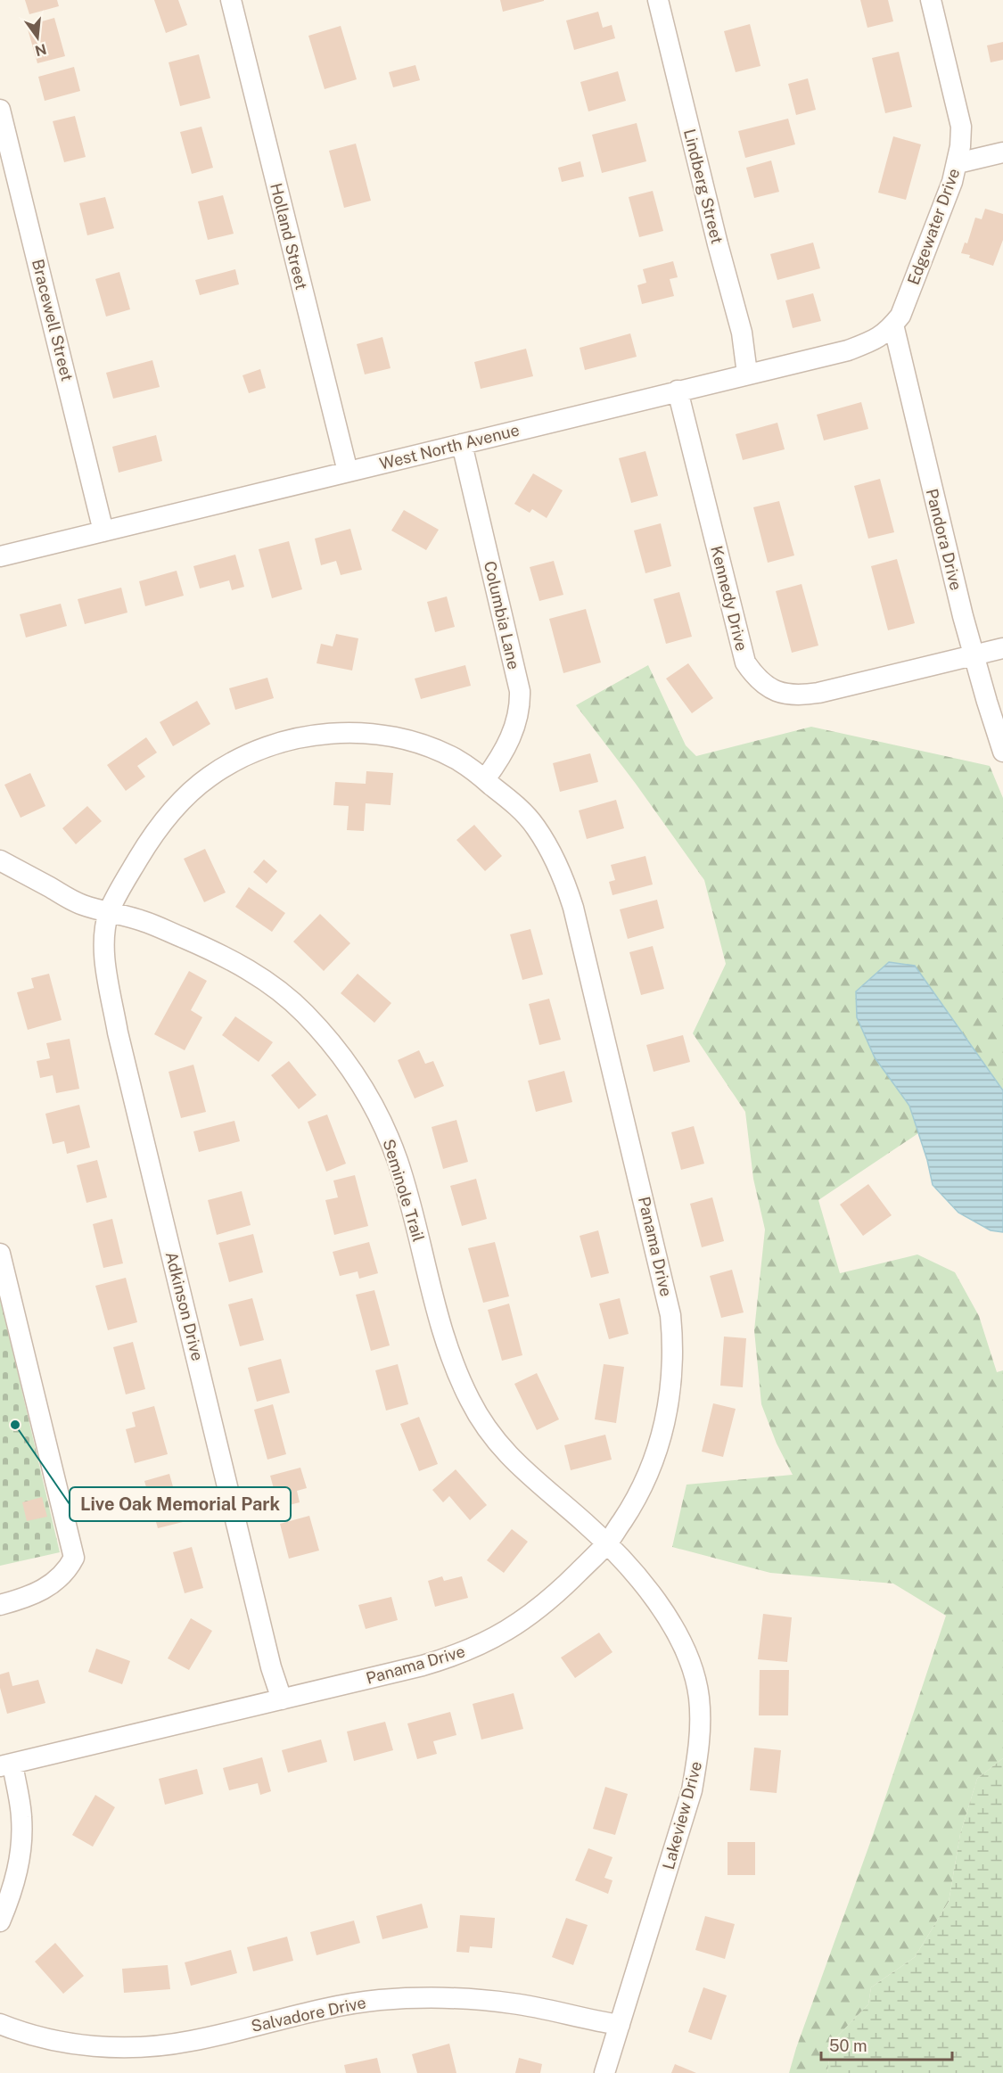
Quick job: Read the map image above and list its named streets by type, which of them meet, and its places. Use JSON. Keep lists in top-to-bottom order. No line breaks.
{"streets":{"street":["Lindberg Street","Edgewater Drive","Holland Street","Bracewell Street","West North Avenue","Pandora Drive","Kennedy Drive","Columbia Lane","Seminole Trail","Panama Drive","Adkinson Drive","Lakeview Drive","Salvadore Drive"]},"crossings":[["Lindberg Street","West North Avenue"],["Edgewater Drive","West North Avenue"],["Edgewater Drive","Pandora Drive"],["Holland Street","West North Avenue"],["Bracewell Street","West North Avenue"],["West North Avenue","Pandora Drive"],["West North Avenue","Kennedy Drive"],["West North Avenue","Columbia Lane"],["Pandora Drive","Kennedy Drive"],["Columbia Lane","Panama Drive"],["Seminole Trail","Panama Drive"],["Seminole Trail","Adkinson Drive"],["Seminole Trail","Lakeview Drive"],["Panama Drive","Adkinson Drive"],["Panama Drive","Lakeview Drive"],["Lakeview Drive","Salvadore Drive"]],"places":["Live Oak Memorial Park"],"scale_bar":"50 m","north":"bottom"}
